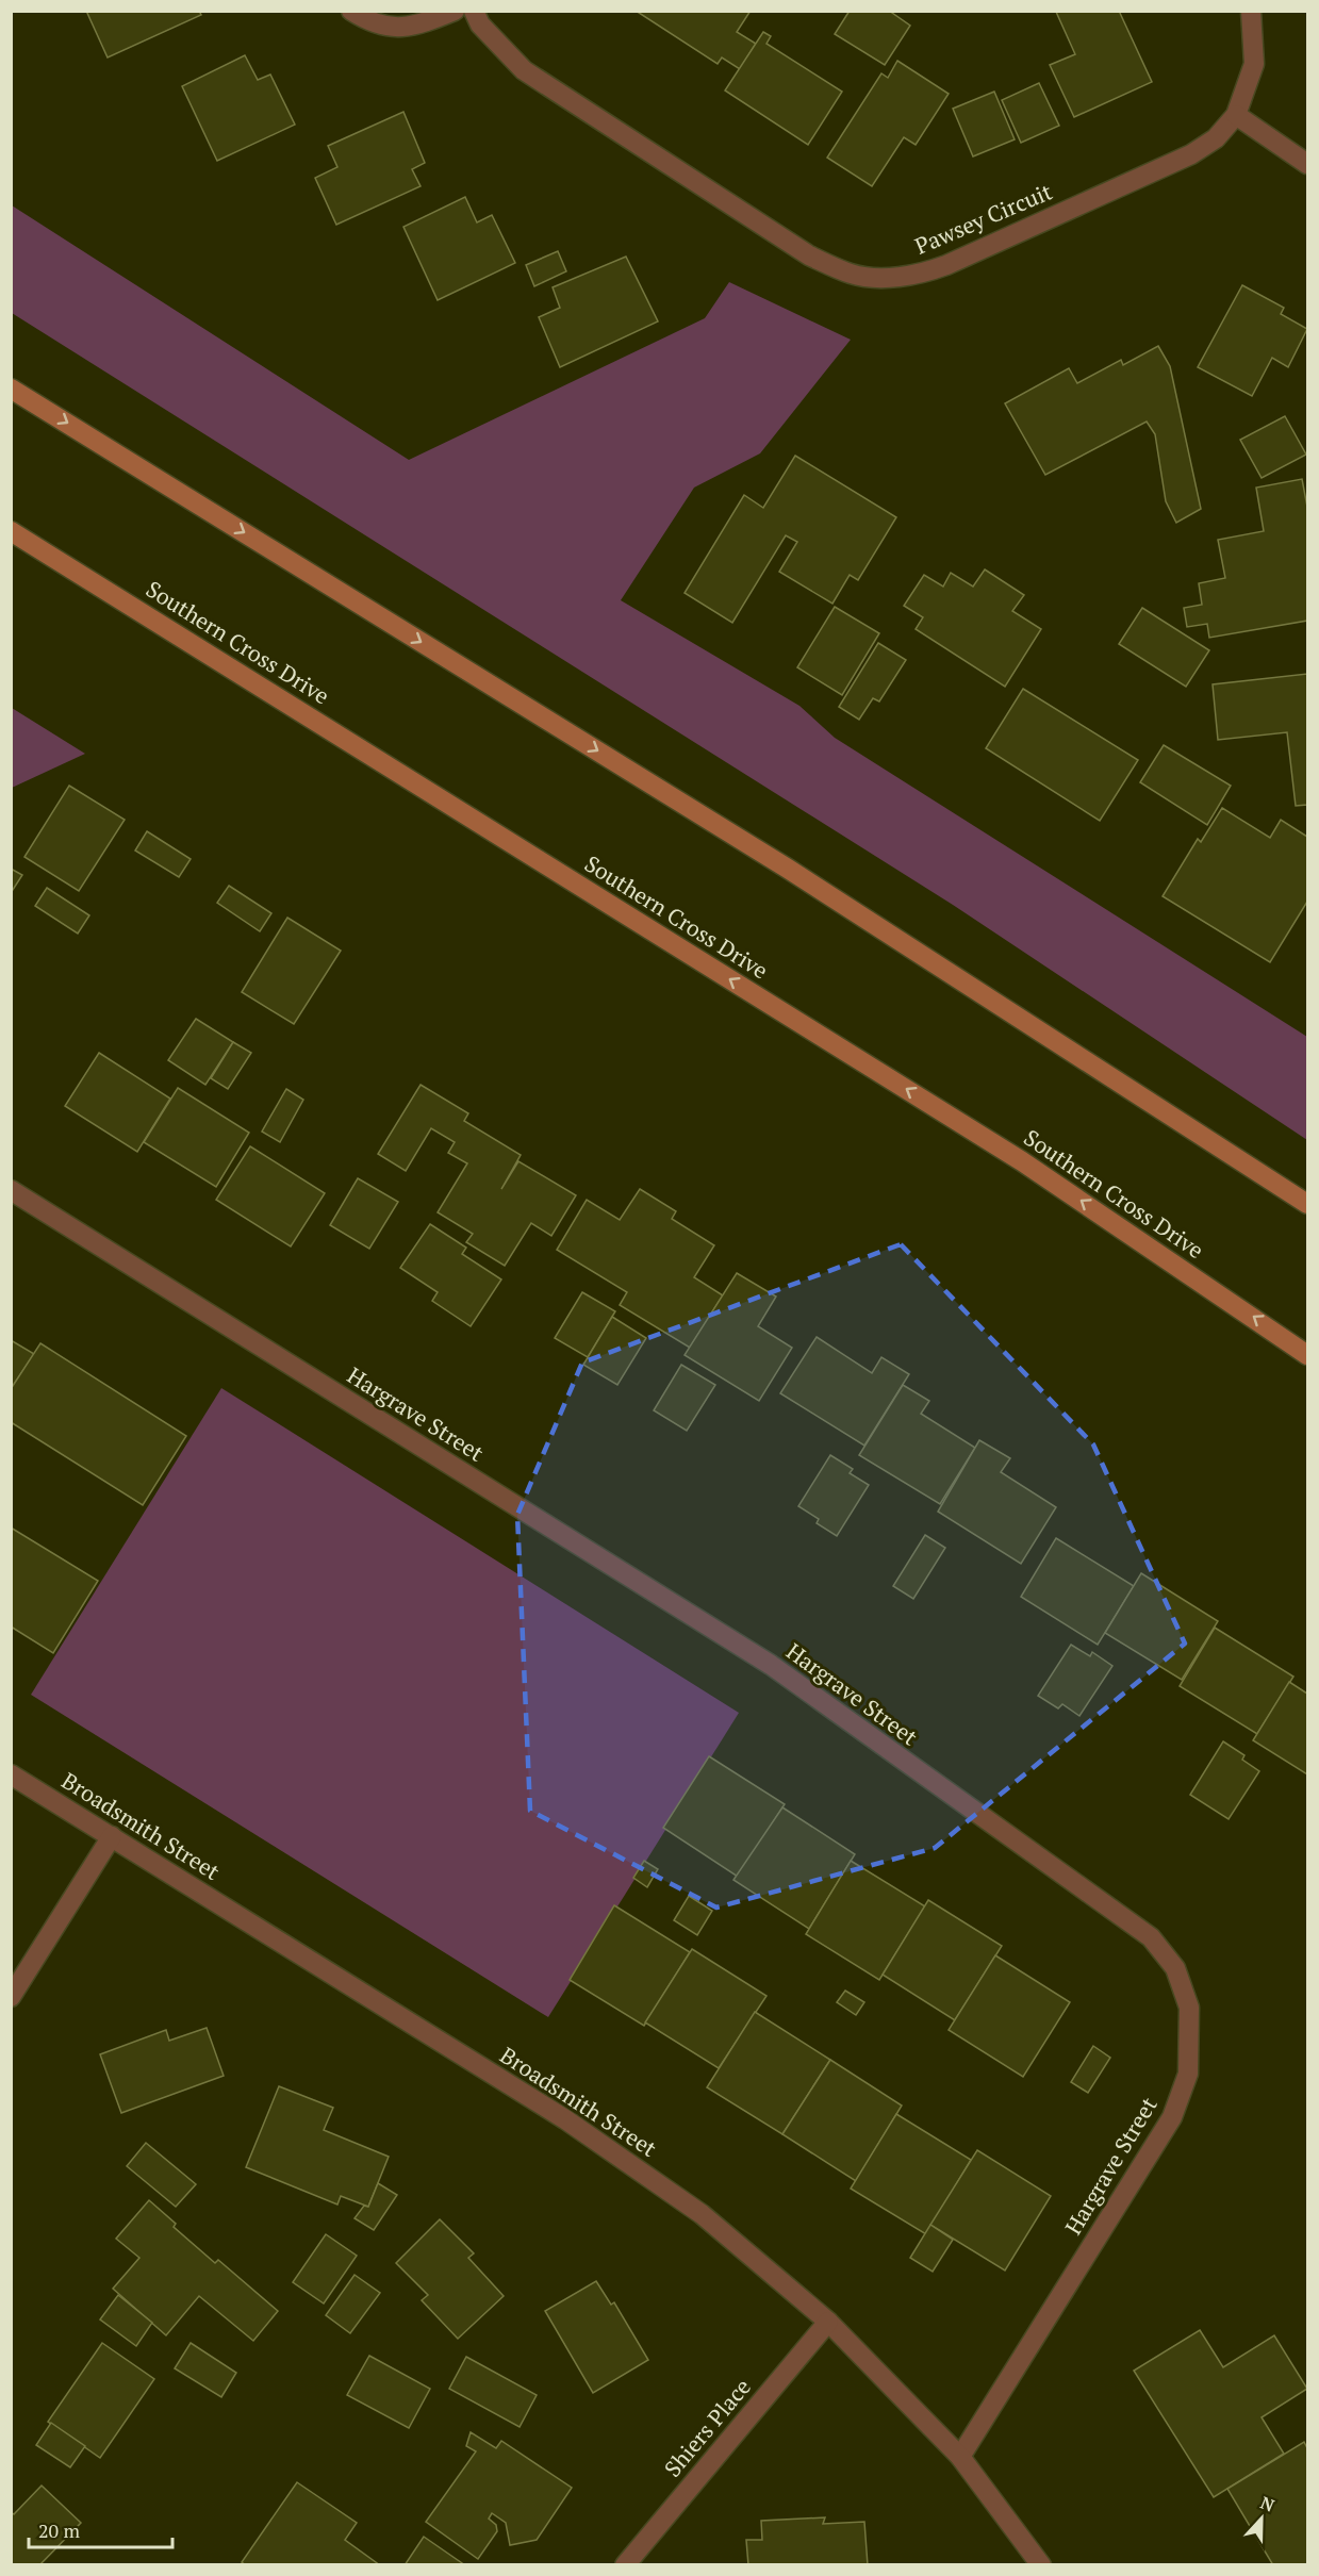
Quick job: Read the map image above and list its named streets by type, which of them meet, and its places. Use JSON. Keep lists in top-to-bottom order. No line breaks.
{"streets":{"main road":["Southern Cross Drive"],"street":["Pawsey Circuit","Hargrave Street","Broadsmith Street","Shiers Place"]},"crossings":[["Hargrave Street","Broadsmith Street"],["Broadsmith Street","Shiers Place"]],"scale_bar":"20 m","north":"top"}
